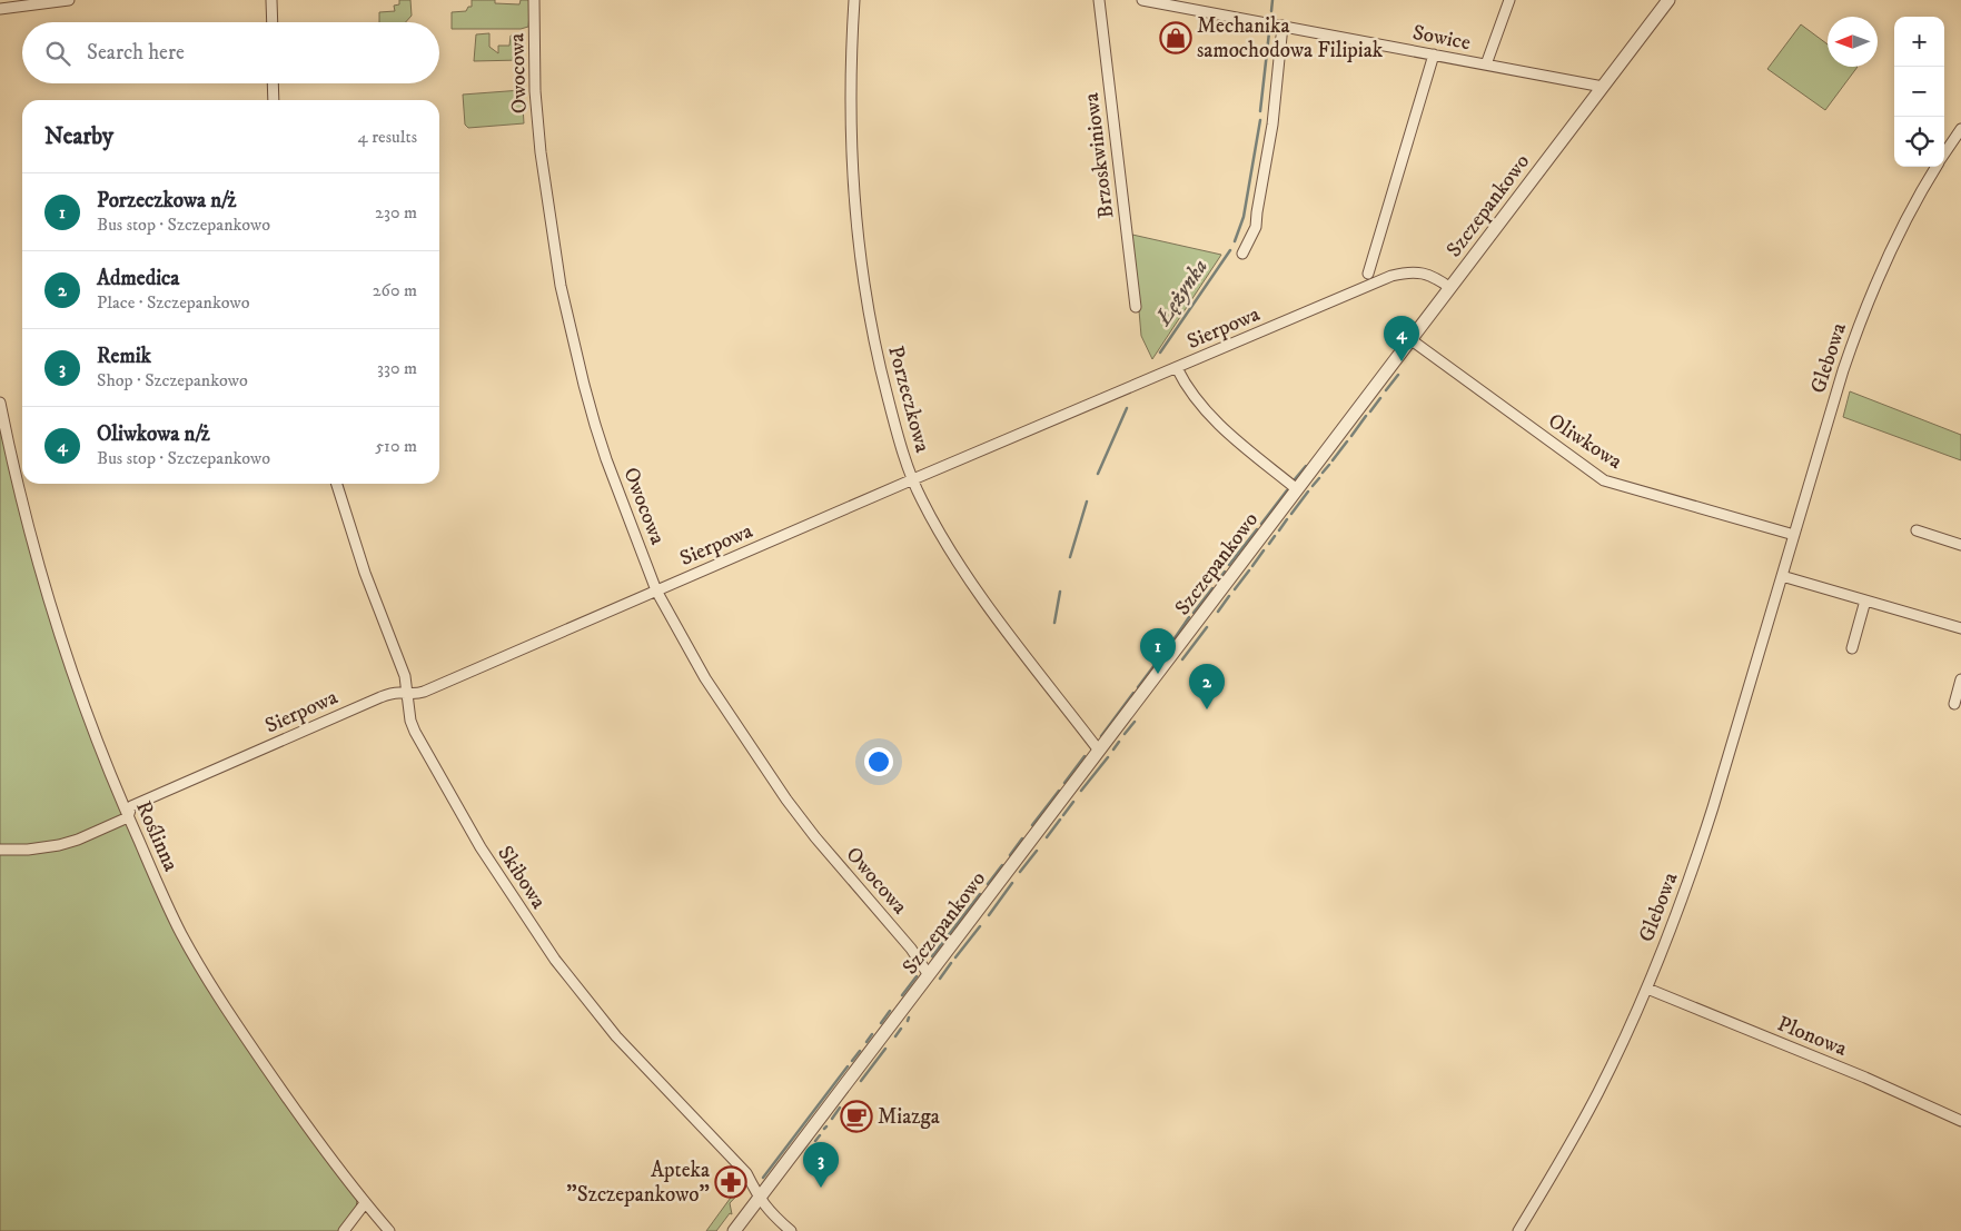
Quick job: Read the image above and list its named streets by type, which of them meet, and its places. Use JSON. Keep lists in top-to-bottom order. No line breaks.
{"streets":{"street":["Sowice","Owocowa","Brzoskwiniowa","Szczepankowo","Sierpowa","Glebowa","Porzeczkowa","Oliwkowa","Roślinna","Skibowa","Plonowa"]},"crossings":[["Sowice","Szczepankowo"],["Owocowa","Szczepankowo"],["Owocowa","Sierpowa"],["Szczepankowo","Sierpowa"],["Szczepankowo","Porzeczkowa"],["Szczepankowo","Oliwkowa"],["Szczepankowo","Skibowa"],["Sierpowa","Porzeczkowa"],["Sierpowa","Roślinna"],["Sierpowa","Skibowa"],["Glebowa","Oliwkowa"],["Glebowa","Plonowa"]],"water":["Łężynka"],"places":{"shop":["Mechanika samochodowa Filipiak"],"cafe":["Miazga"],"pharmacy":["Apteka \"Szczepankowo\""]},"north":"left","page":{"map_buttons":["+","−"],"search":"Search here","heading":["Nearby","4 results"],"list":[{"mark":"1","name":"Porzeczkowa n/ż","note":"Bus stop · Szczepankowo","value":"230 m"},{"mark":"2","name":"Admedica","note":"Place · Szczepankowo","value":"260 m"},{"mark":"3","name":"Remik","note":"Shop · Szczepankowo","value":"330 m"},{"mark":"4","name":"Oliwkowa n/ż","note":"Bus stop · Szczepankowo","value":"510 m"}],"pins":["4","1","2","3"]}}
